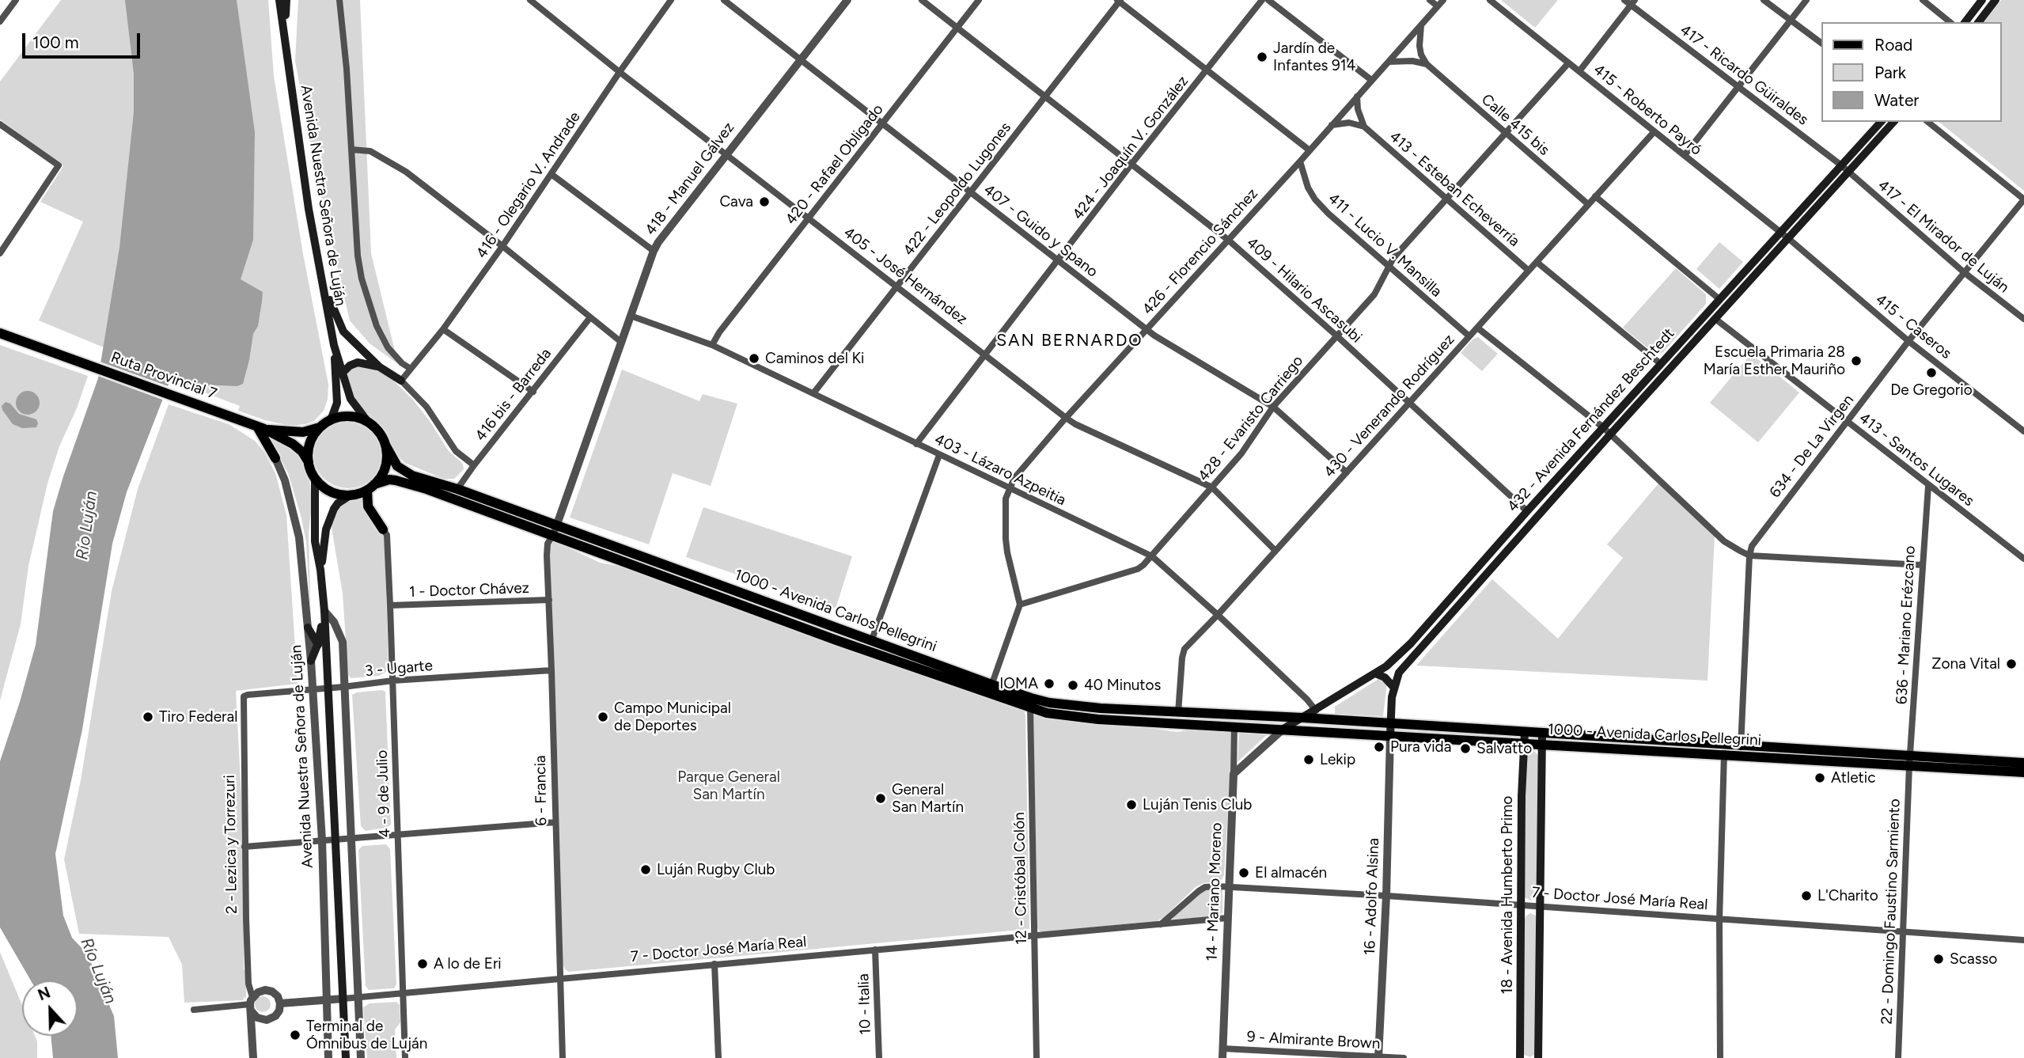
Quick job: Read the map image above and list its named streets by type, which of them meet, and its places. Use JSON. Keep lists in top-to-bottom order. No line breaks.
{"streets":{"main road":["Avenida Nuestra Señora de Luján","Ruta Provincial 7","432 - Avenida Fernández Beschtedt","1000 - Avenida Carlos Pellegrini","18 - Avenida Humberto Primo"],"street":["417 - Ricardo Güiraldes","415 - Roberto Payró","Calle 415 bis","424 - Joaquín V. González","420 - Rafael Obligado","418 - Manuel Gálvez","416 - Olegario V. Andrade","422 - Leopoldo Lugones","413 - Esteban Echeverría","407 - Guido y Spano","417 - El Mirador de Luján","411 - Lucio V. Mansilla","426 - Florencio Sánchez","405 - José Hernández","409 - Hilario Ascasubi","415 - Caseros","416 bis - Barreda","430 - Venerando Rodríguez","428 - Evaristo Carriego","634 - De La Virgen","413 - Santos Lugares","403 - Lázaro Azpeitia","1 - Doctor Chávez","636 - Mariano Erézcano","3 - Ugarte","6 - Francia","4 - 9 de Julio","2 - Lezica y Torrezuri","12 - Cristóbal Colón","14 - Mariano Moreno","16 - Adolfo Alsina","7 - Doctor José María Real","22 - Domingo Faustino Sarmiento","10 - Italia","9 - Almirante Brown"]},"crossings":[["417 - Ricardo Güiraldes","417 - El Mirador de Luján"],["417 - Ricardo Güiraldes","432 - Avenida Fernández Beschtedt"],["415 - Roberto Payró","415 - Caseros"],["415 - Roberto Payró","430 - Venerando Rodríguez"],["415 - Roberto Payró","428 - Evaristo Carriego"],["415 - Roberto Payró","432 - Avenida Fernández Beschtedt"],["Calle 415 bis","430 - Venerando Rodríguez"],["Calle 415 bis","428 - Evaristo Carriego"],["424 - Joaquín V. González","407 - Guido y Spano"],["424 - Joaquín V. González","405 - José Hernández"],["424 - Joaquín V. González","409 - Hilario Ascasubi"],["424 - Joaquín V. González","403 - Lázaro Azpeitia"],["420 - Rafael Obligado","407 - Guido y Spano"],["420 - Rafael Obligado","405 - José Hernández"],["420 - Rafael Obligado","409 - Hilario Ascasubi"],["420 - Rafael Obligado","403 - Lázaro Azpeitia"],["418 - Manuel Gálvez","407 - Guido y Spano"],["418 - Manuel Gálvez","405 - José Hernández"],["418 - Manuel Gálvez","403 - Lázaro Azpeitia"],["418 - Manuel Gálvez","1000 - Avenida Carlos Pellegrini"],["418 - Manuel Gálvez","6 - Francia"],["416 - Olegario V. Andrade","405 - José Hernández"],["422 - Leopoldo Lugones","407 - Guido y Spano"],["422 - Leopoldo Lugones","405 - José Hernández"],["422 - Leopoldo Lugones","409 - Hilario Ascasubi"],["422 - Leopoldo Lugones","403 - Lázaro Azpeitia"],["413 - Esteban Echeverría","430 - Venerando Rodríguez"],["413 - Esteban Echeverría","428 - Evaristo Carriego"],["Avenida Nuestra Señora de Luján","Ruta Provincial 7"],["Avenida Nuestra Señora de Luján","1000 - Avenida Carlos Pellegrini"],["Avenida Nuestra Señora de Luján","3 - Ugarte"],["Avenida Nuestra Señora de Luján","7 - Doctor José María Real"],["407 - Guido y Spano","426 - Florencio Sánchez"],["407 - Guido y Spano","430 - Venerando Rodríguez"],["407 - Guido y Spano","428 - Evaristo Carriego"],["417 - El Mirador de Luján","432 - Avenida Fernández Beschtedt"],["417 - El Mirador de Luján","634 - De La Virgen"],["411 - Lucio V. Mansilla","426 - Florencio Sánchez"],["411 - Lucio V. Mansilla","430 - Venerando Rodríguez"],["411 - Lucio V. Mansilla","428 - Evaristo Carriego"],["426 - Florencio Sánchez","405 - José Hernández"],["426 - Florencio Sánchez","409 - Hilario Ascasubi"],["426 - Florencio Sánchez","428 - Evaristo Carriego"],["426 - Florencio Sánchez","403 - Lázaro Azpeitia"],["405 - José Hernández","430 - Venerando Rodríguez"],["405 - José Hernández","428 - Evaristo Carriego"],["409 - Hilario Ascasubi","430 - Venerando Rodríguez"],["409 - Hilario Ascasubi","428 - Evaristo Carriego"],["409 - Hilario Ascasubi","432 - Avenida Fernández Beschtedt"],["415 - Caseros","432 - Avenida Fernández Beschtedt"],["415 - Caseros","634 - De La Virgen"],["Ruta Provincial 7","1000 - Avenida Carlos Pellegrini"],["416 bis - Barreda","1000 - Avenida Carlos Pellegrini"],["430 - Venerando Rodríguez","403 - Lázaro Azpeitia"],["430 - Venerando Rodríguez","1000 - Avenida Carlos Pellegrini"],["428 - Evaristo Carriego","403 - Lázaro Azpeitia"],["432 - Avenida Fernández Beschtedt","413 - Santos Lugares"],["432 - Avenida Fernández Beschtedt","403 - Lázaro Azpeitia"],["432 - Avenida Fernández Beschtedt","1000 - Avenida Carlos Pellegrini"],["432 - Avenida Fernández Beschtedt","16 - Adolfo Alsina"],["634 - De La Virgen","413 - Santos Lugares"],["634 - De La Virgen","1000 - Avenida Carlos Pellegrini"],["413 - Santos Lugares","636 - Mariano Erézcano"],["1 - Doctor Chávez","6 - Francia"],["1 - Doctor Chávez","4 - 9 de Julio"],["1000 - Avenida Carlos Pellegrini","636 - Mariano Erézcano"],["1000 - Avenida Carlos Pellegrini","6 - Francia"],["1000 - Avenida Carlos Pellegrini","12 - Cristóbal Colón"],["1000 - Avenida Carlos Pellegrini","14 - Mariano Moreno"],["1000 - Avenida Carlos Pellegrini","18 - Avenida Humberto Primo"],["1000 - Avenida Carlos Pellegrini","16 - Adolfo Alsina"],["1000 - Avenida Carlos Pellegrini","22 - Domingo Faustino Sarmiento"],["636 - Mariano Erézcano","22 - Domingo Faustino Sarmiento"],["3 - Ugarte","6 - Francia"],["3 - Ugarte","4 - 9 de Julio"],["3 - Ugarte","2 - Lezica y Torrezuri"],["6 - Francia","7 - Doctor José María Real"],["4 - 9 de Julio","7 - Doctor José María Real"],["2 - Lezica y Torrezuri","7 - Doctor José María Real"],["12 - Cristóbal Colón","7 - Doctor José María Real"],["14 - Mariano Moreno","7 - Doctor José María Real"],["14 - Mariano Moreno","9 - Almirante Brown"],["18 - Avenida Humberto Primo","7 - Doctor José María Real"],["16 - Adolfo Alsina","7 - Doctor José María Real"],["16 - Adolfo Alsina","9 - Almirante Brown"],["7 - Doctor José María Real","22 - Domingo Faustino Sarmiento"],["7 - Doctor José María Real","10 - Italia"]],"districts":["SAN BERNARDO"],"water":["Río Luján"],"parks":["Parque General San Martín"],"places":["Jardín de Infantes 914","Cava","Caminos del Ki","Escuela Primaria 28 María Esther Mauriño","De Gregorio","Zona Vital","IOMA","40 Minutos","Tiro Federal","Campo Municipal de Deportes","Pura vida","Salvatto","Lekip","Atletic","General San Martín","Luján Tenis Club","Luján Rugby Club","El almacén","L'Charito","Scasso","A lo de Eri","Terminal de Ómnibus de Luján"],"legend":["Road","Park","Water"],"scale_bar":"100 m","north":"top"}
